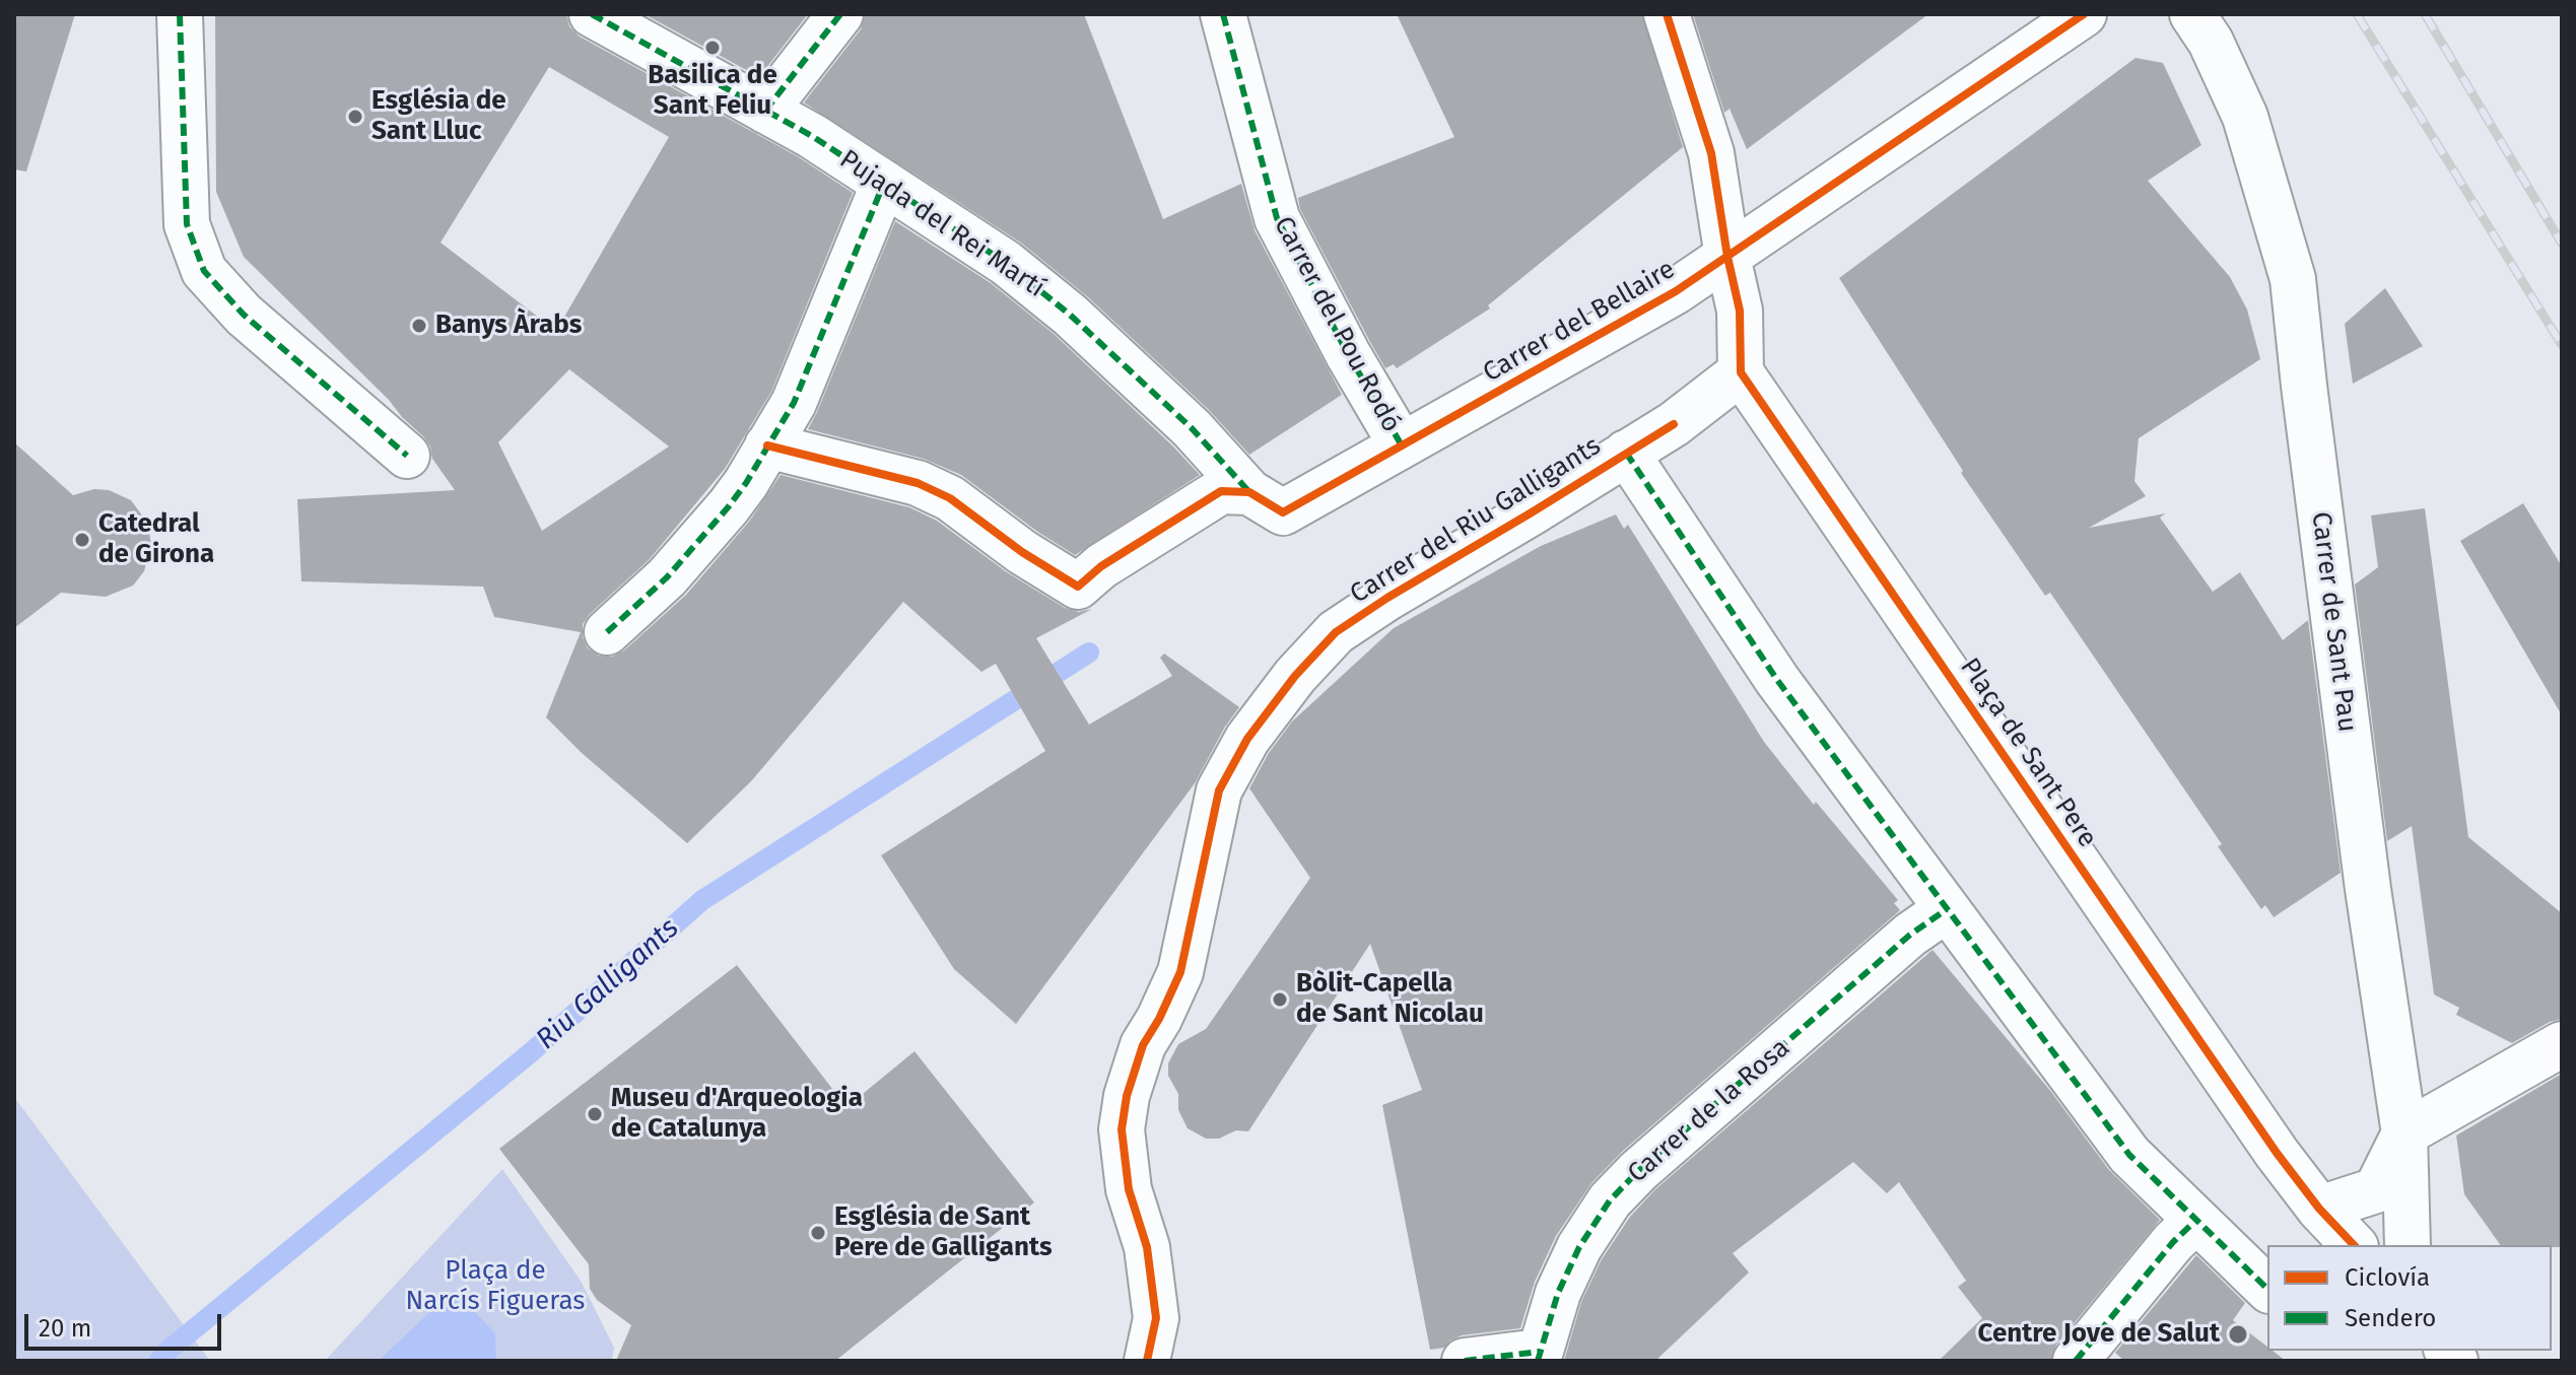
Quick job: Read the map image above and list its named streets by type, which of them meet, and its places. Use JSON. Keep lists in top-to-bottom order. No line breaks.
{"streets":{"street":["Pujada del Rei Martí","Carrer del Bellaire","Carrer del Pou Rodó","Carrer del Riu Galligants","Carrer de Sant Pau","Plaça de Sant Pere","Carrer de la Rosa"]},"crossings":[["Pujada del Rei Martí","Carrer del Bellaire"],["Carrer del Bellaire","Carrer del Pou Rodó"],["Carrer del Riu Galligants","Plaça de Sant Pere"]],"water":["Riu Galligants"],"parks":["Plaça de Narcís Figueras"],"places":["Basilica de Sant Feliu","Església de Sant Lluc","Banys Àrabs","Catedral de Girona","Bòlit-Capella de Sant Nicolau","Museu d'Arqueologia de Catalunya","Església de Sant Pere de Galligants","Centre Jove de Salut"],"legend":["Ciclovía","Sendero"],"scale_bar":"20 m"}
